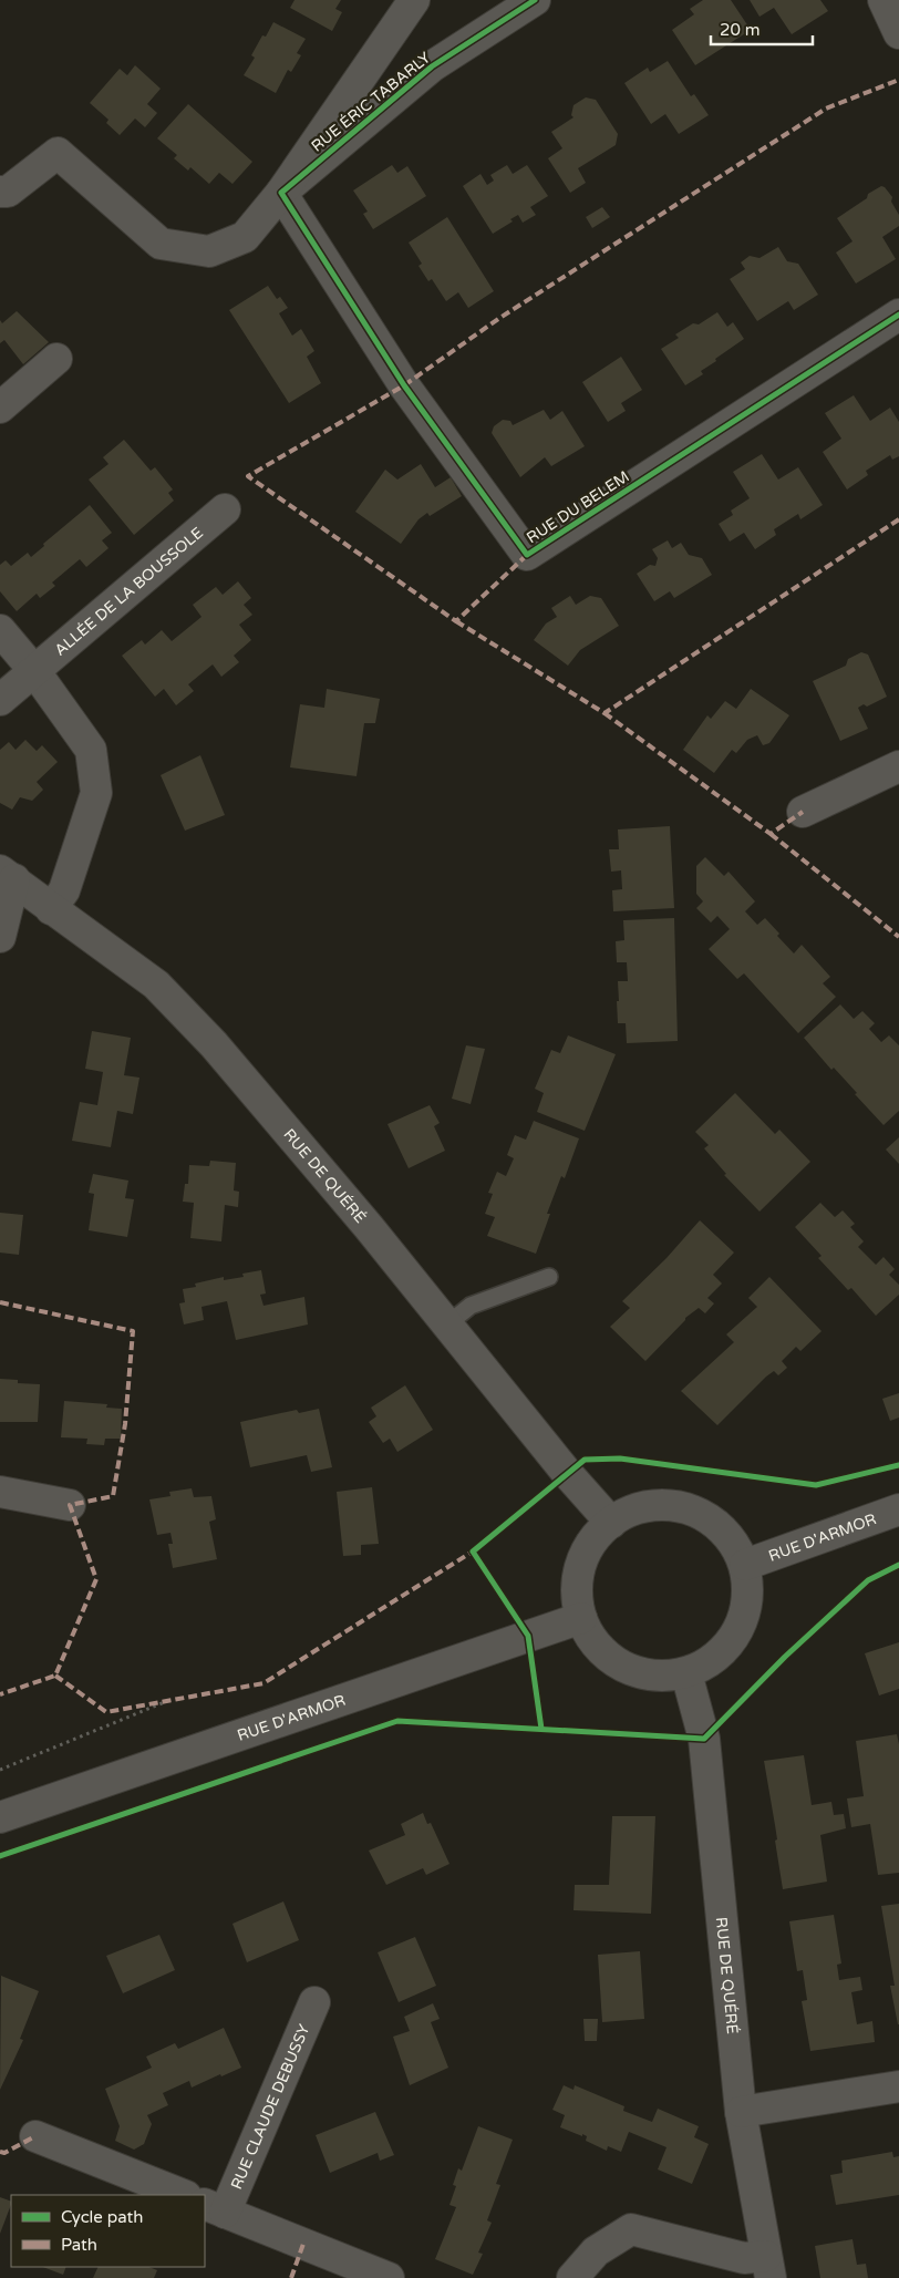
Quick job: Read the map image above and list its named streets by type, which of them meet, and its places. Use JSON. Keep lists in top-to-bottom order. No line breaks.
{"streets":{"street":["RUE ÉRIC TABARLY","RUE DU BELEM","ALLÉE DE LA BOUSSOLE","RUE DE QUÉRÉ","RUE D'ARMOR","RUE CLAUDE DEBUSSY"]},"crossings":[["RUE ÉRIC TABARLY","RUE DU BELEM"],["RUE DE QUÉRÉ","RUE D'ARMOR"]],"legend":["Cycle path","Path"],"scale_bar":"20 m"}
